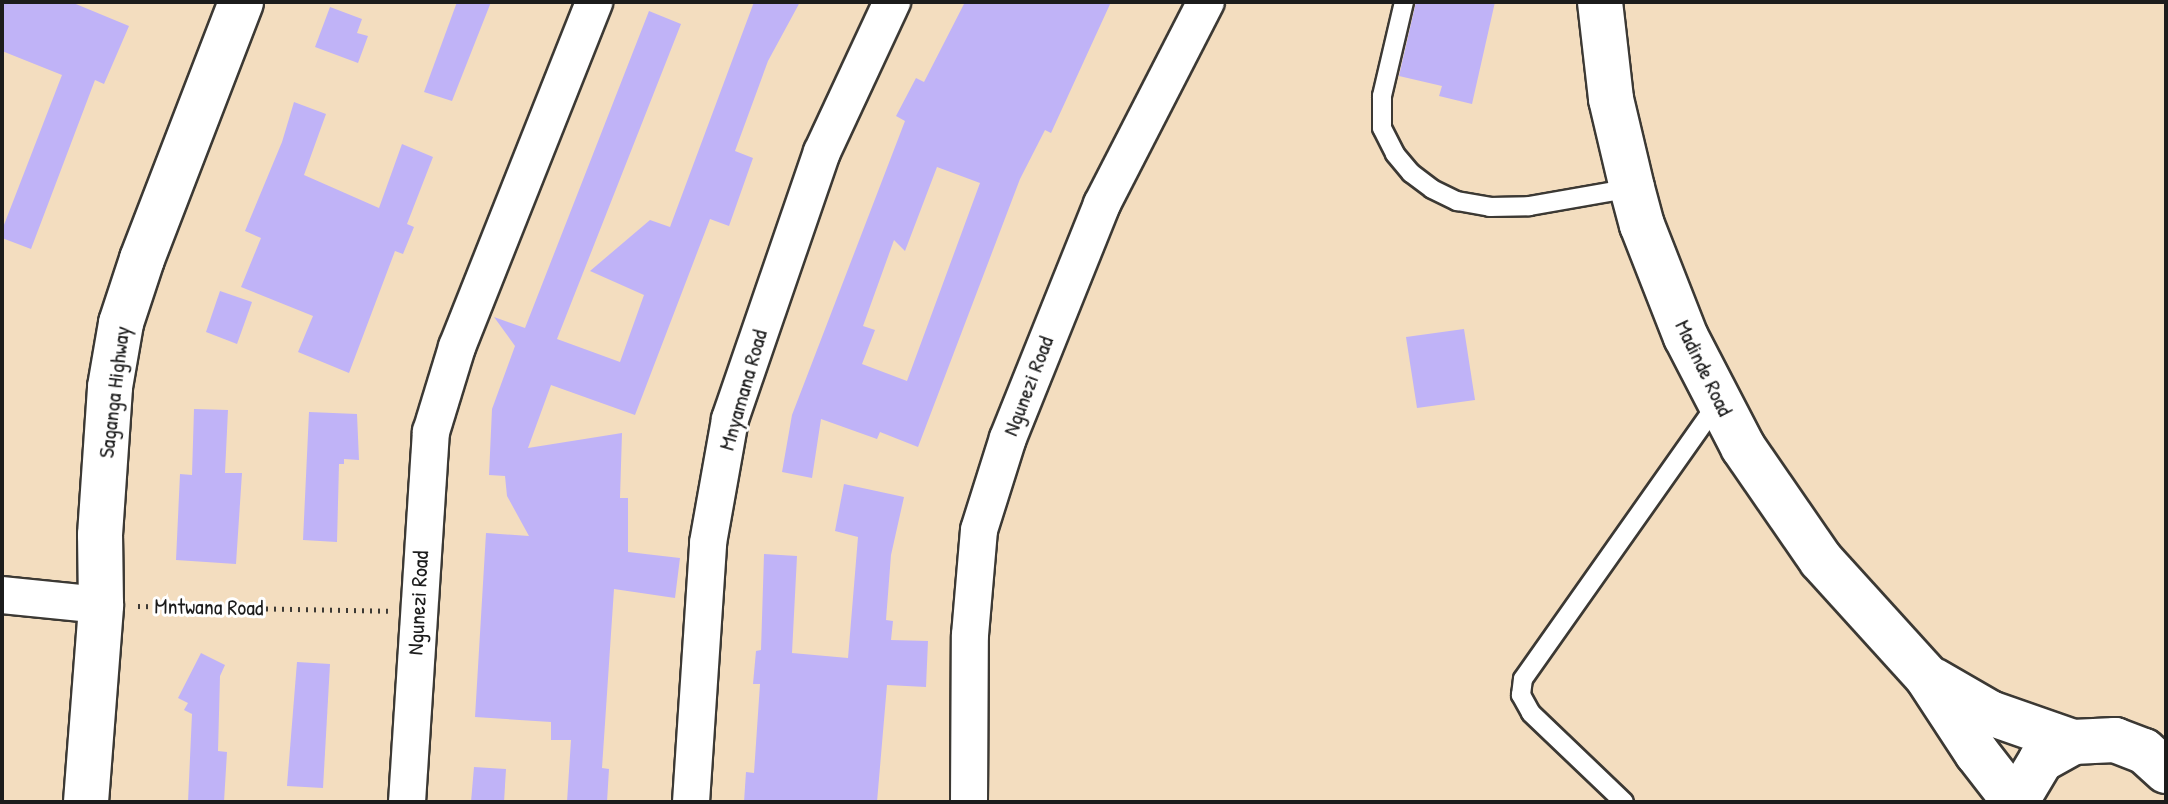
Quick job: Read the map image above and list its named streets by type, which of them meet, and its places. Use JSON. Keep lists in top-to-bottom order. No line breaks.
{"streets":{"street":["Madinde Road","Ngunezi Road","Mnyamana Road","Saganga Highway"],"path":["Mntwana Road"]},"crossings":[["Ngunezi Road","Mntwana Road"],["Saganga Highway","Mntwana Road"]]}
